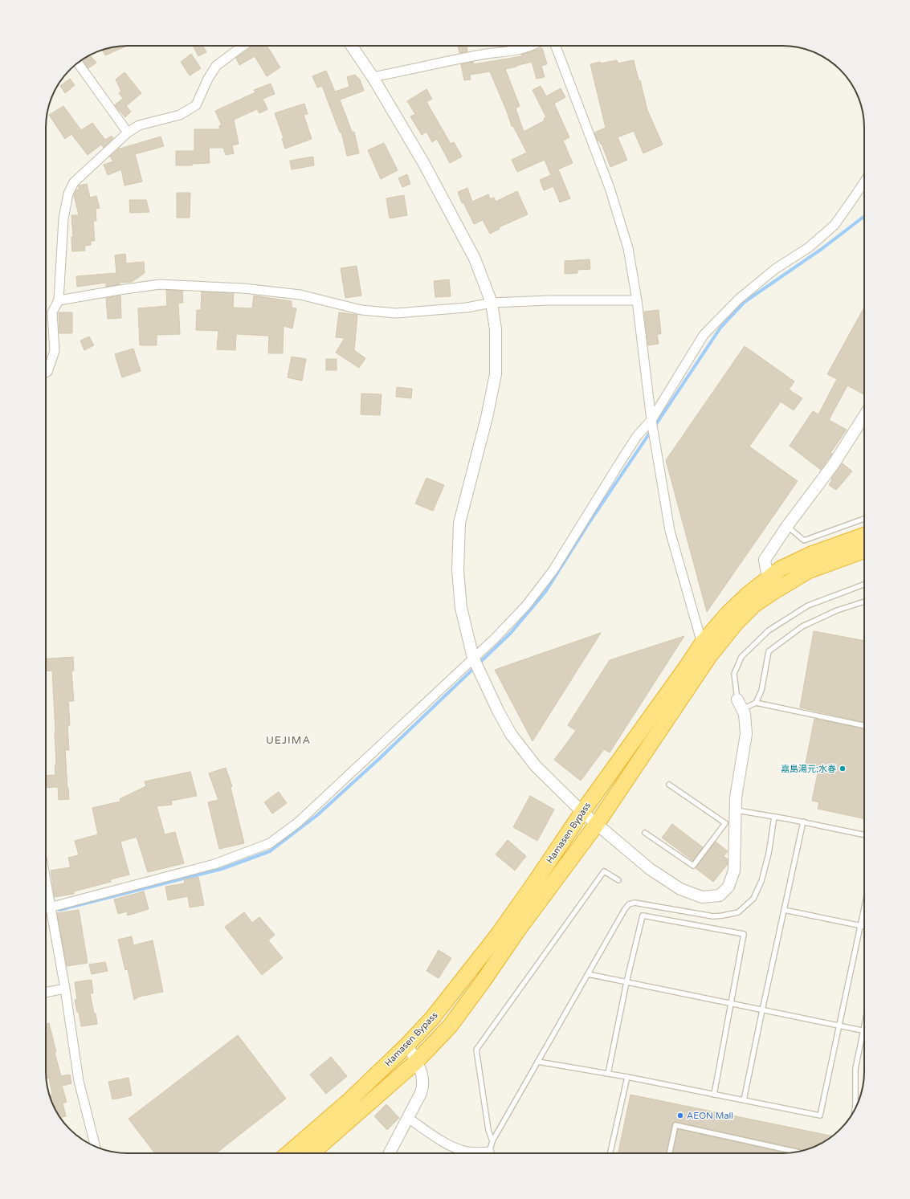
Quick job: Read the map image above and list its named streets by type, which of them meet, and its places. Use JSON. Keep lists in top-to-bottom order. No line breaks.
{"streets":{"highway":["Hamasen Bypass"]},"districts":["UEJIMA"],"places":["嘉島湯元;水春","AEON Mall"]}
